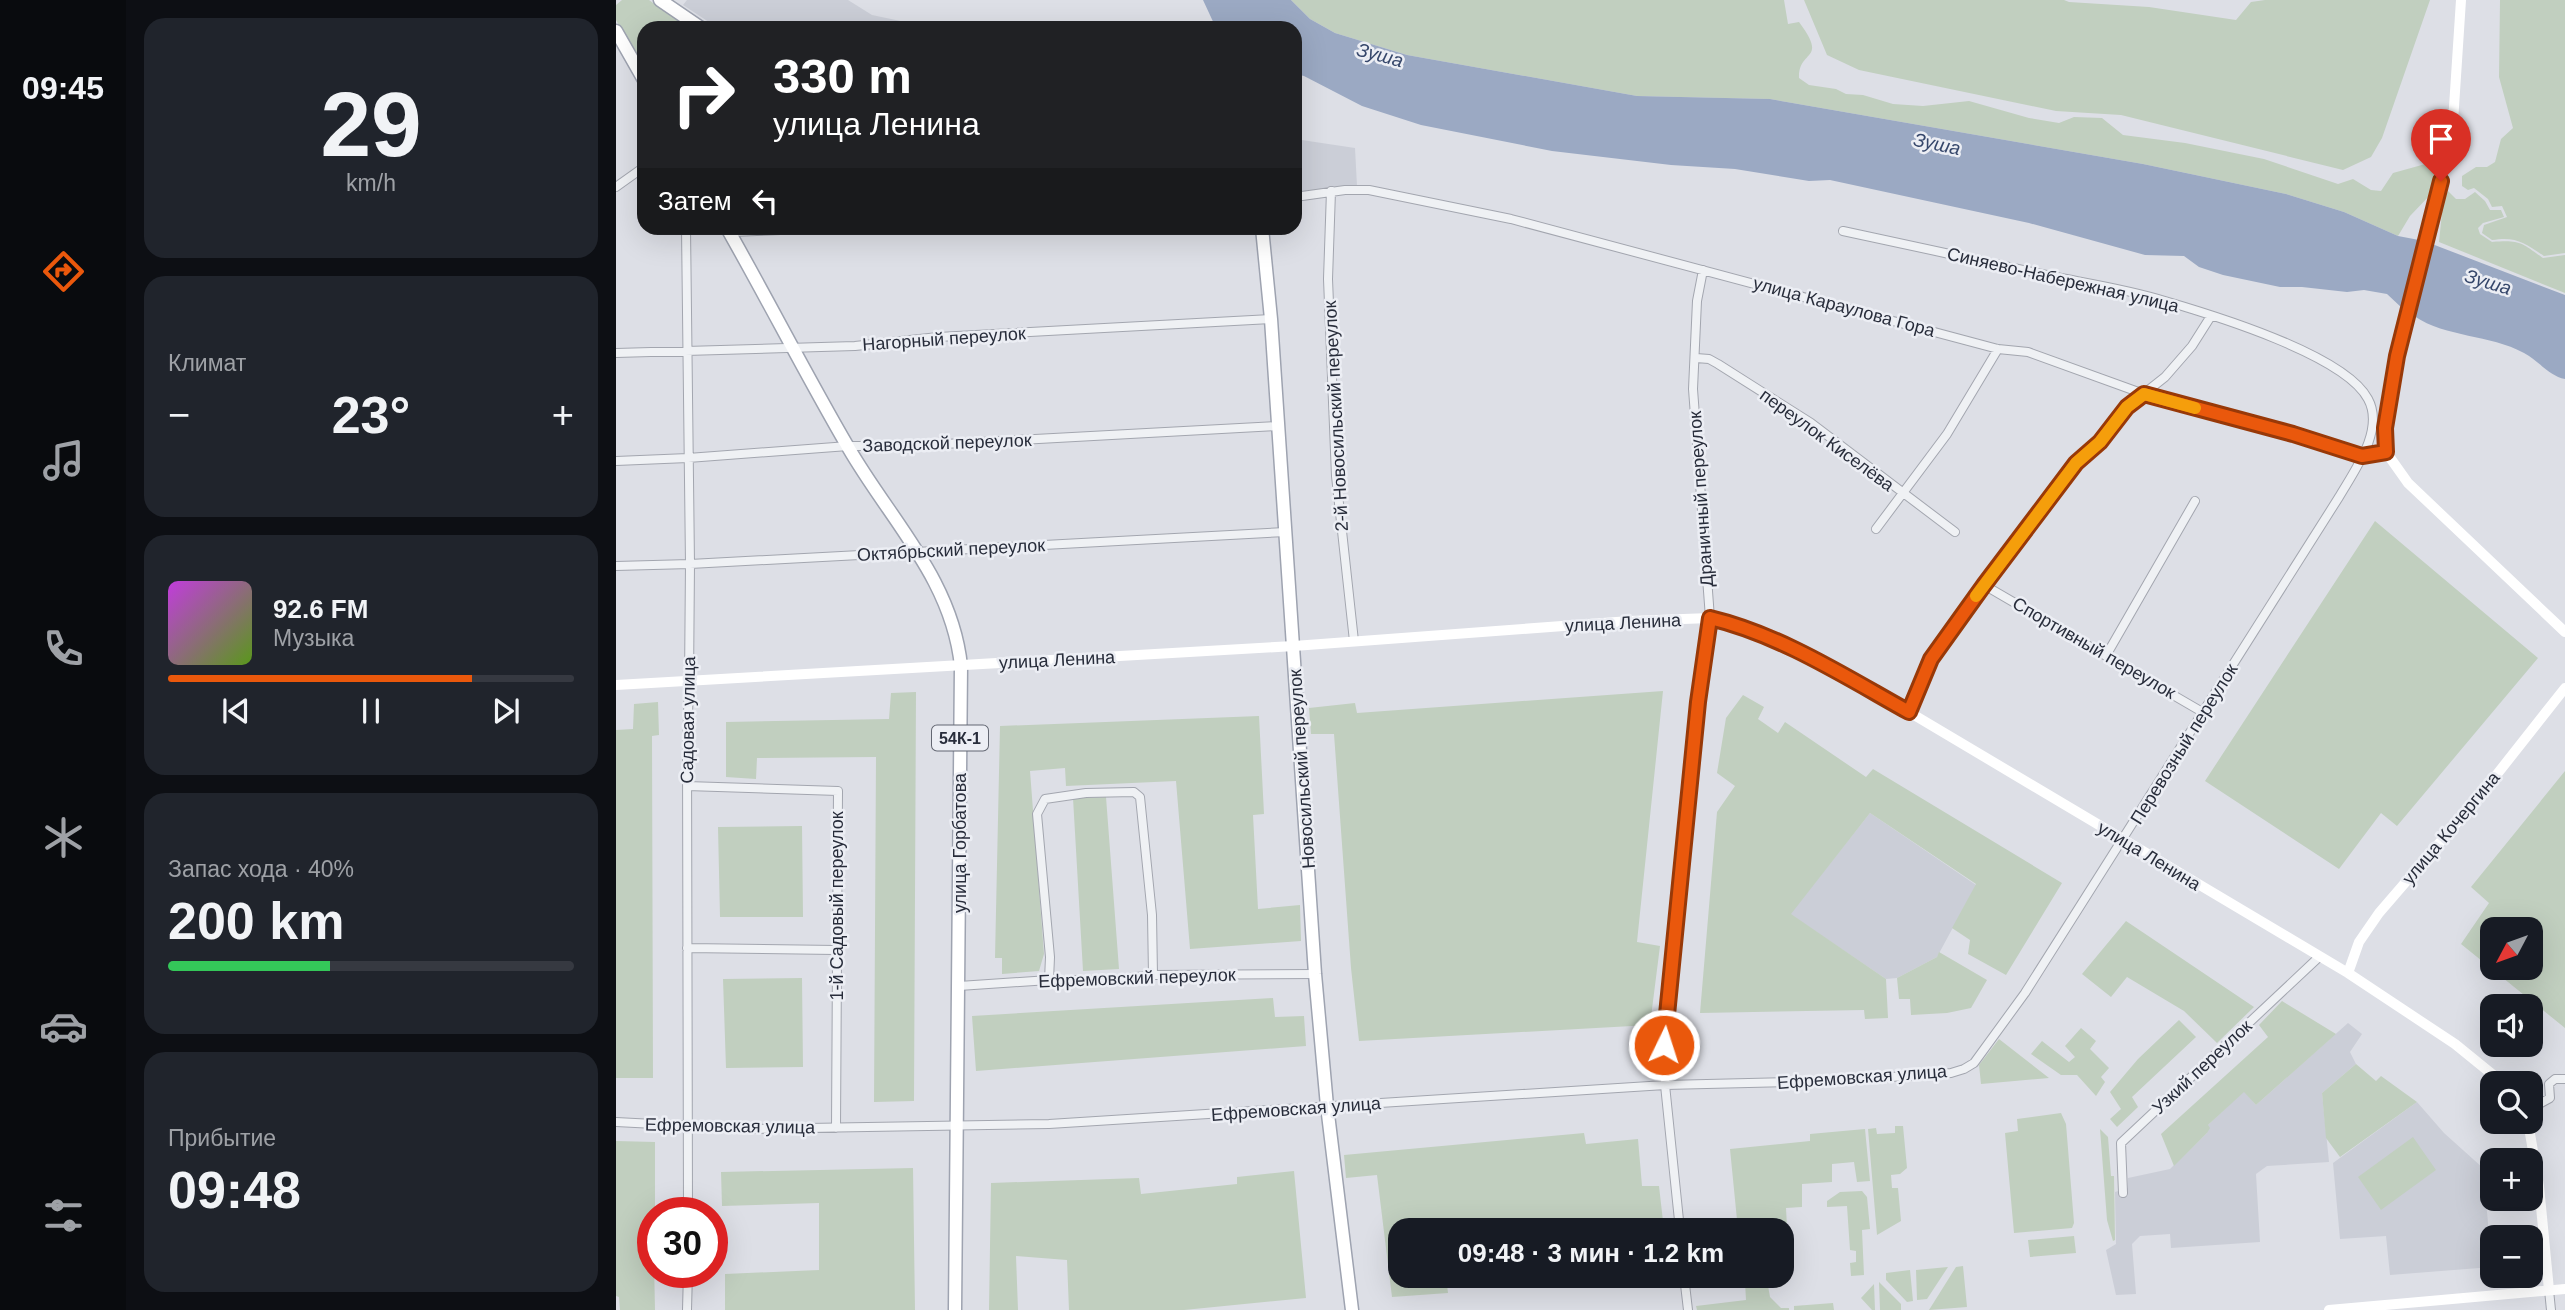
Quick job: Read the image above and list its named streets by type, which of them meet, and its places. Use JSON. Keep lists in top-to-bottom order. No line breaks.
{"streets":{"main road":["улица Ленина","54К-1","Новосильский переулок","улица Кочергина","улица Горбатова"],"street":["Синяево-Набережная улица","улица Караулова Гора","Нагорный переулок","2-й Новосильский переулок","переулок Киселёва","Заводской переулок","Драничный переулок","Октябрьский переулок","Спортивный переулок","Садовая улица","Перевозный переулок","1-й Садовый переулок","Ефремовский переулок","Узкий переулок","Ефремовская улица"]},"crossings":[["Синяево-Набережная улица","улица Караулова Гора"],["Синяево-Набережная улица","Перевозный переулок"],["улица Караулова Гора","2-й Новосильский переулок"],["улица Караулова Гора","Драничный переулок"],["улица Караулова Гора","Перевозный переулок"],["Нагорный переулок","Садовая улица"],["Нагорный переулок","Новосильский переулок"],["Нагорный переулок","улица Горбатова"],["2-й Новосильский переулок","улица Ленина"],["переулок Киселёва","Драничный переулок"],["Заводской переулок","Садовая улица"],["Заводской переулок","Новосильский переулок"],["Заводской переулок","улица Горбатова"],["Драничный переулок","улица Ленина"],["Драничный переулок","Ефремовская улица"],["Октябрьский переулок","Садовая улица"],["Октябрьский переулок","Новосильский переулок"],["Октябрьский переулок","улица Горбатова"],["улица Ленина","Садовая улица"],["улица Ленина","Перевозный переулок"],["улица Ленина","Новосильский переулок"],["улица Ленина","улица Кочергина"],["улица Ленина","улица Горбатова"],["улица Ленина","Узкий переулок"],["Спортивный переулок","Перевозный переулок"],["Садовая улица","1-й Садовый переулок"],["Садовая улица","Ефремовская улица"],["Перевозный переулок","Ефремовская улица"],["Новосильский переулок","Ефремовский переулок"],["Новосильский переулок","Ефремовская улица"],["улица Горбатова","Ефремовский переулок"],["улица Горбатова","Ефремовская улица"],["1-й Садовый переулок","Ефремовская улица"]],"water":["Зуша"],"north":"bottom left","page":{"tabs":"09:45","tile":[["29","km/h"],"Климат",["Запас хода · 40%","200 km"],["Прибытие","09:48"]],"turn":["330 m","улица Ленина"],"then":"Затем","heat":["−","23°","+"],"song":["92.6 FM","Музыка"],"map_buttons":["+","−"],"limit":"30","trip":"09:48 · 3 мин · 1.2 km"}}
